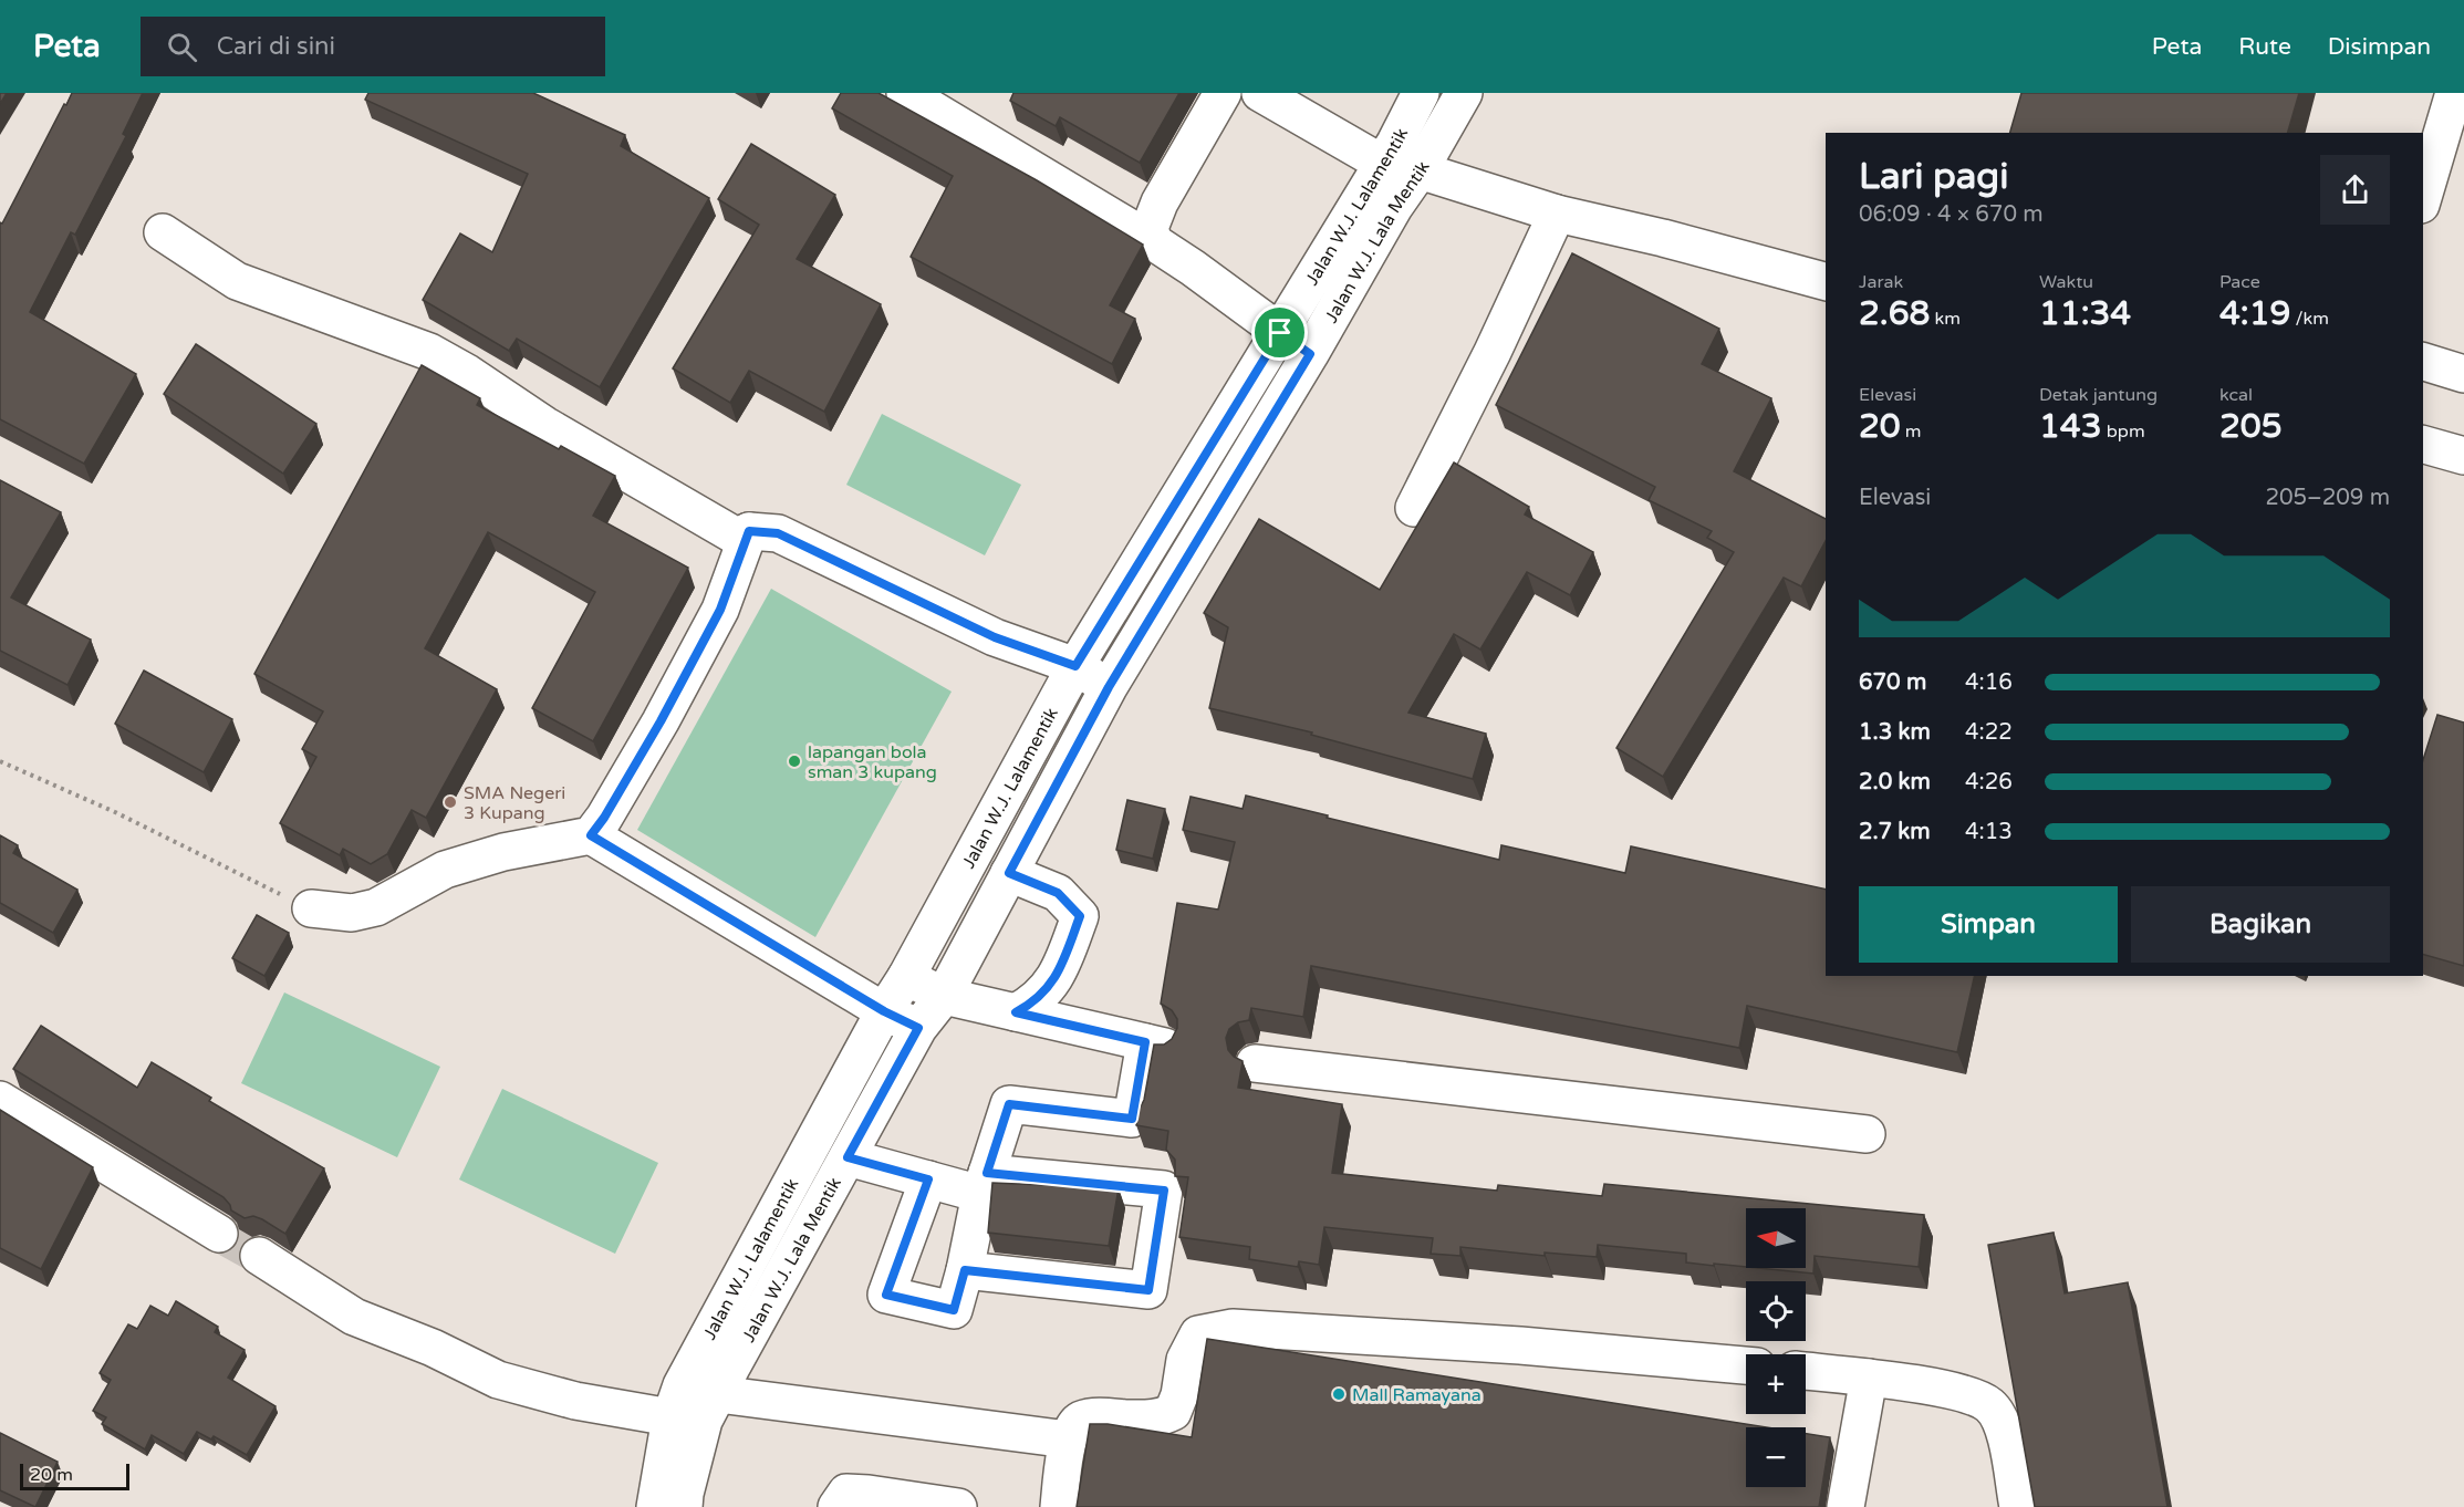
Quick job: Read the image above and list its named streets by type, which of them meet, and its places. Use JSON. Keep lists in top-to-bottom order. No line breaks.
{"streets":{"main road":["Jalan W.J. Lalamentik","Jalan W.J. Lala Mentik"]},"crossings":[["Jalan W.J. Lalamentik","Jalan W.J. Lala Mentik"]],"places":["lapangan bola sman 3 kupang","SMA Negeri 3 Kupang","Mall Ramayana"],"scale_bar":"20 m","north":"left","page":{"header":"Peta","search":"Cari di sini","nav":["Peta","Rute","Disimpan"],"heading":["Lari pagi","06:09 · 4 × 670 m"],"stats":[["Jarak","2.68 km"],["Waktu","11:34"],["Pace","4:19 /km"],["Elevasi","20 m"],["Detak jantung","143 bpm"],["kcal","205"]],"chart":["Elevasi","205–209 m"],"list":[{"name":"670 m","note":"4:16"},{"name":"1.3 km","note":"4:22"},{"name":"2.0 km","note":"4:26"},{"name":"2.7 km","note":"4:13"}],"buttons":["Simpan","Bagikan"],"map_buttons":["+","−"],"scale":"20 m"}}
